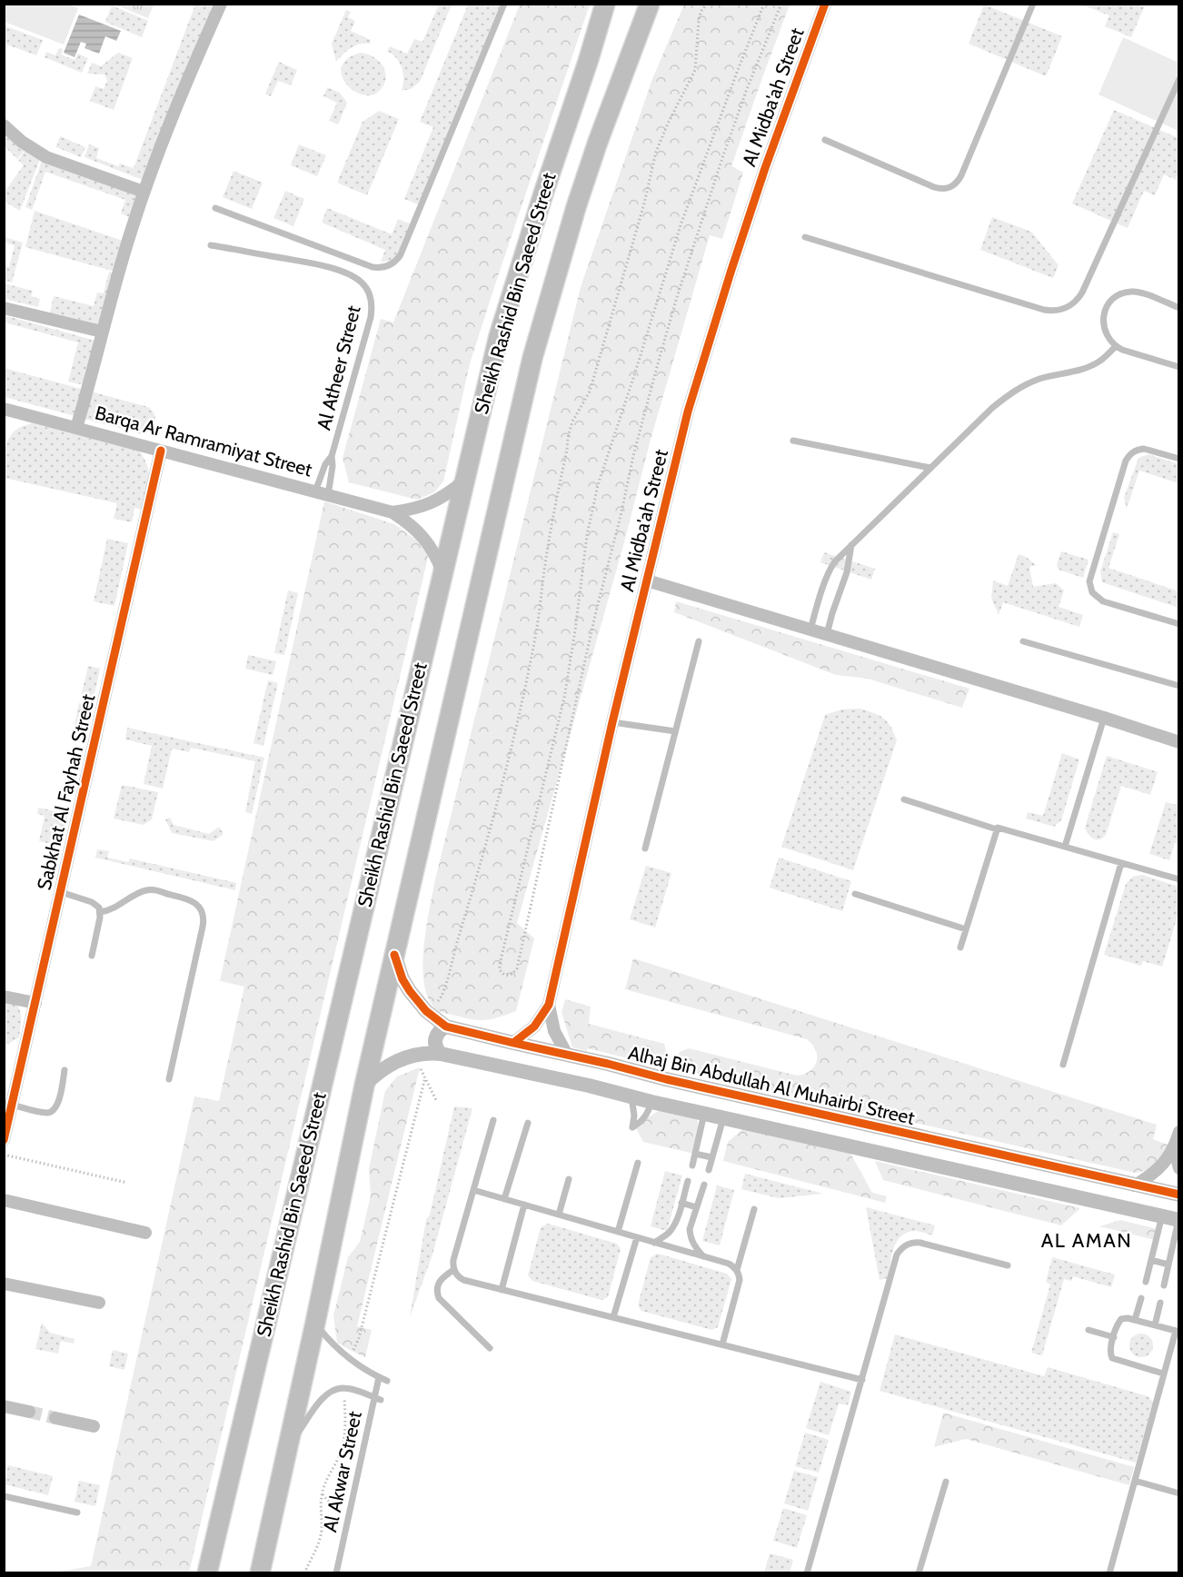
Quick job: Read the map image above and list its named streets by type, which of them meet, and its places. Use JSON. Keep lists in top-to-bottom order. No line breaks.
{"streets":{"main road":["Sheikh Rashid Bin Saeed Street"],"street":["Al Midba'ah Street","Barqa Ar Ramramiyat Street","Sabkhat Al Fayhah Street","Alhaj Bin Abdullah Al Muhairbi Street"],"lane":["Al Atheer Street","Al Akwar Street"]},"crossings":[["Al Midba'ah Street","Alhaj Bin Abdullah Al Muhairbi Street"],["Sheikh Rashid Bin Saeed Street","Barqa Ar Ramramiyat Street"],["Sheikh Rashid Bin Saeed Street","Alhaj Bin Abdullah Al Muhairbi Street"],["Al Atheer Street","Barqa Ar Ramramiyat Street"],["Barqa Ar Ramramiyat Street","Sabkhat Al Fayhah Street"]],"districts":["AL AMAN"]}
